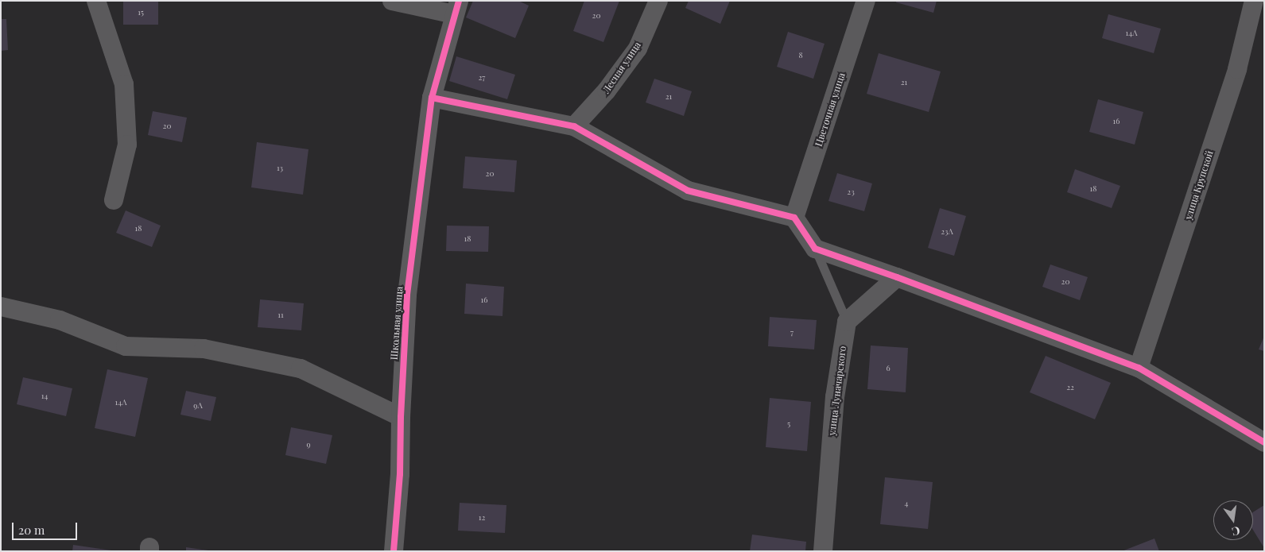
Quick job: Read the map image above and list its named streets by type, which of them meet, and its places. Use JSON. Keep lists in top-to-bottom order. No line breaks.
{"streets":{"street":["Лесная улица","Цветочная улица","улица Крупской","Школьная улица","улица Луначарского"]},"house_numbers":["15","20","14А","8","27","21","21","16","20","13","20","18","23","18","23А","18","20","16","11","7","6","22","14","14А","9А","5","9","4","12"],"scale_bar":"20 m","north":"bottom"}
